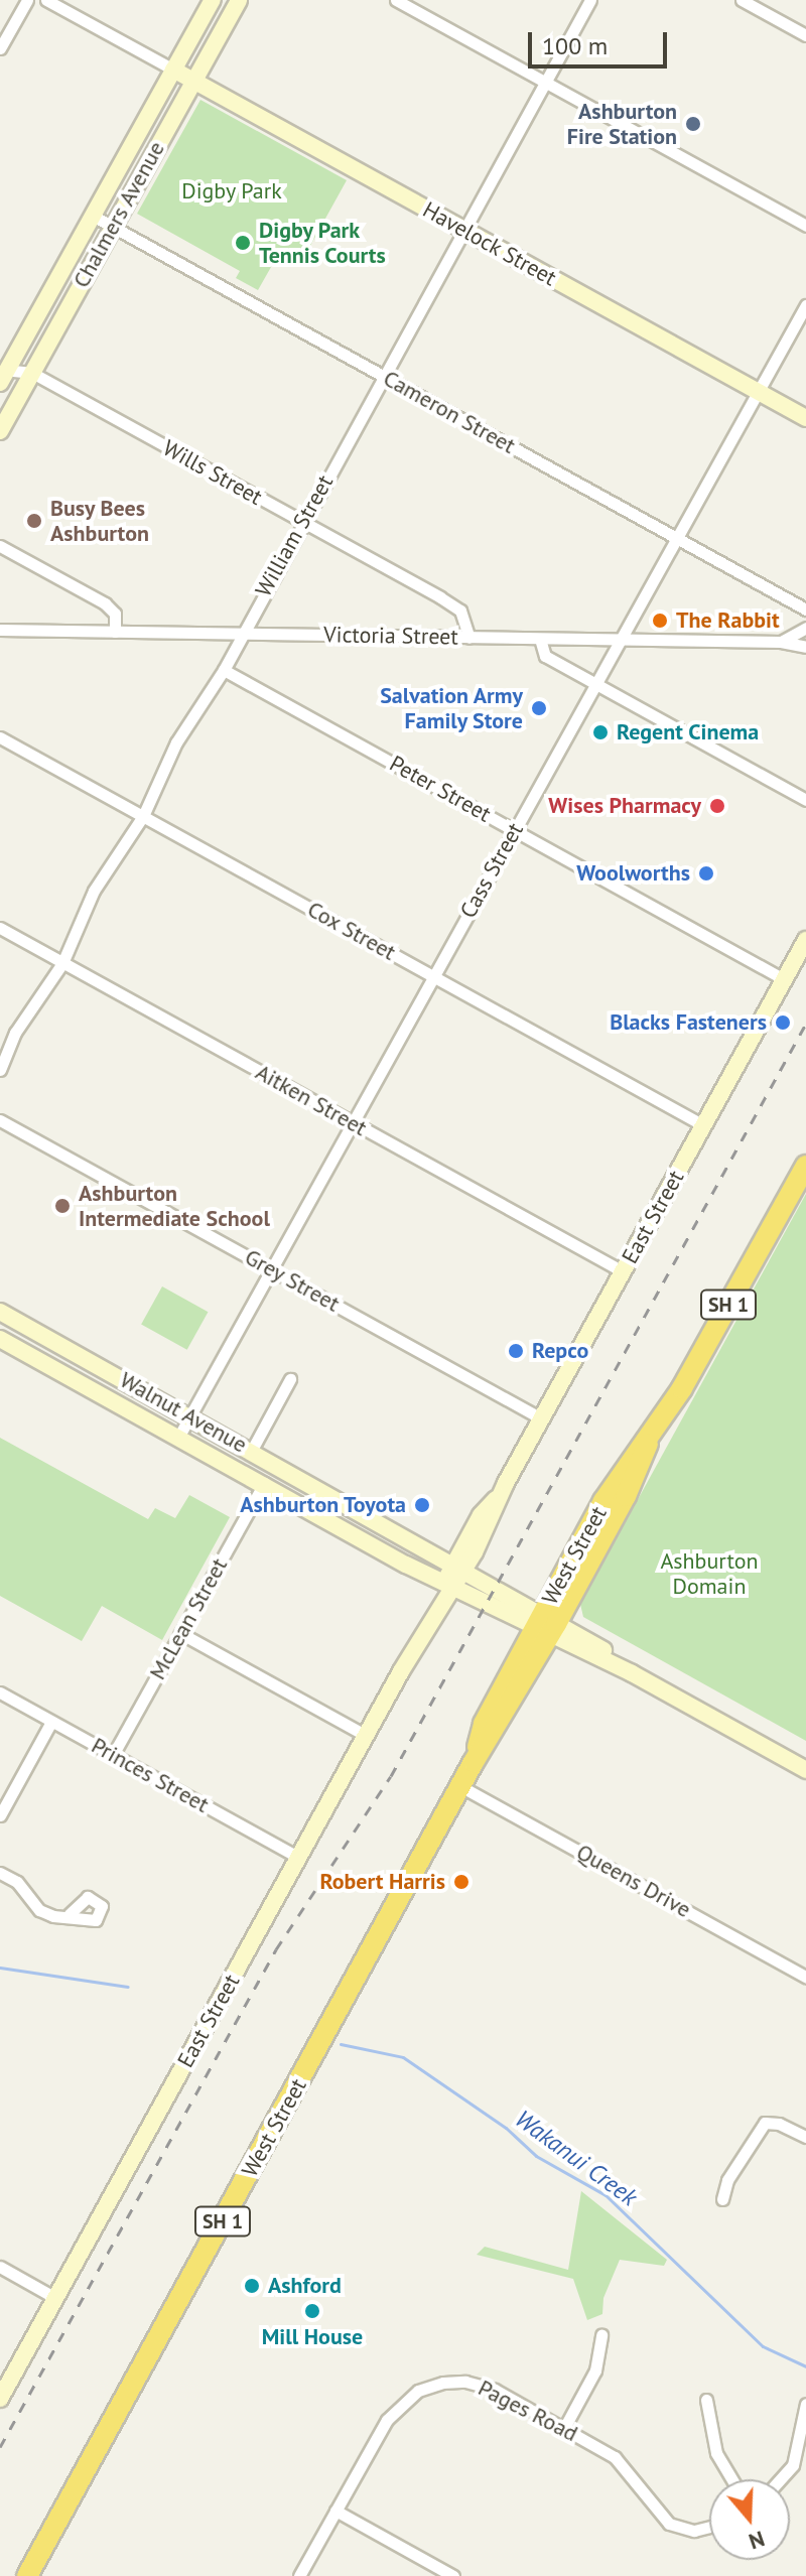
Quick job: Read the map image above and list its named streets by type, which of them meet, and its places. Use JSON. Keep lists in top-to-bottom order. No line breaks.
{"streets":{"highway":["SH 1","West Street"],"street":["Chalmers Avenue","Havelock Street","Cameron Street","Wills Street","William Street","Victoria Street","Peter Street","Cass Street","Cox Street","Aitken Street","East Street","Grey Street","Walnut Avenue","McLean Street","Princes Street","Queens Drive","Pages Road"]},"crossings":[["Chalmers Avenue","Havelock Street"],["Chalmers Avenue","Cameron Street"],["Chalmers Avenue","Wills Street"],["Havelock Street","William Street"],["Havelock Street","Cass Street"],["Cameron Street","William Street"],["Cameron Street","Cass Street"],["Wills Street","William Street"],["Wills Street","Victoria Street"],["William Street","Victoria Street"],["William Street","Peter Street"],["William Street","Cox Street"],["William Street","Aitken Street"],["Victoria Street","Cass Street"],["Peter Street","Cass Street"],["Peter Street","East Street"],["Cass Street","Cox Street"],["Cass Street","Aitken Street"],["Cass Street","Grey Street"],["Cass Street","Walnut Avenue"],["Cox Street","East Street"],["Aitken Street","East Street"],["East Street","Grey Street"],["East Street","Walnut Avenue"],["East Street","Princes Street"],["Walnut Avenue","West Street"],["Walnut Avenue","McLean Street"],["West Street","Queens Drive"],["McLean Street","Princes Street"]],"water":["Wakanui Creek"],"parks":["Digby Park","Ashburton Domain"],"places":["Ashburton Fire Station","Digby Park Tennis Courts","Busy Bees Ashburton","The Rabbit","Salvation Army Family Store","Regent Cinema","Wises Pharmacy","Woolworths","Blacks Fasteners","Ashburton Intermediate School","Repco","Ashburton Toyota","Robert Harris","Ashford","Mill House"],"scale_bar":"100 m","north":"bottom"}
